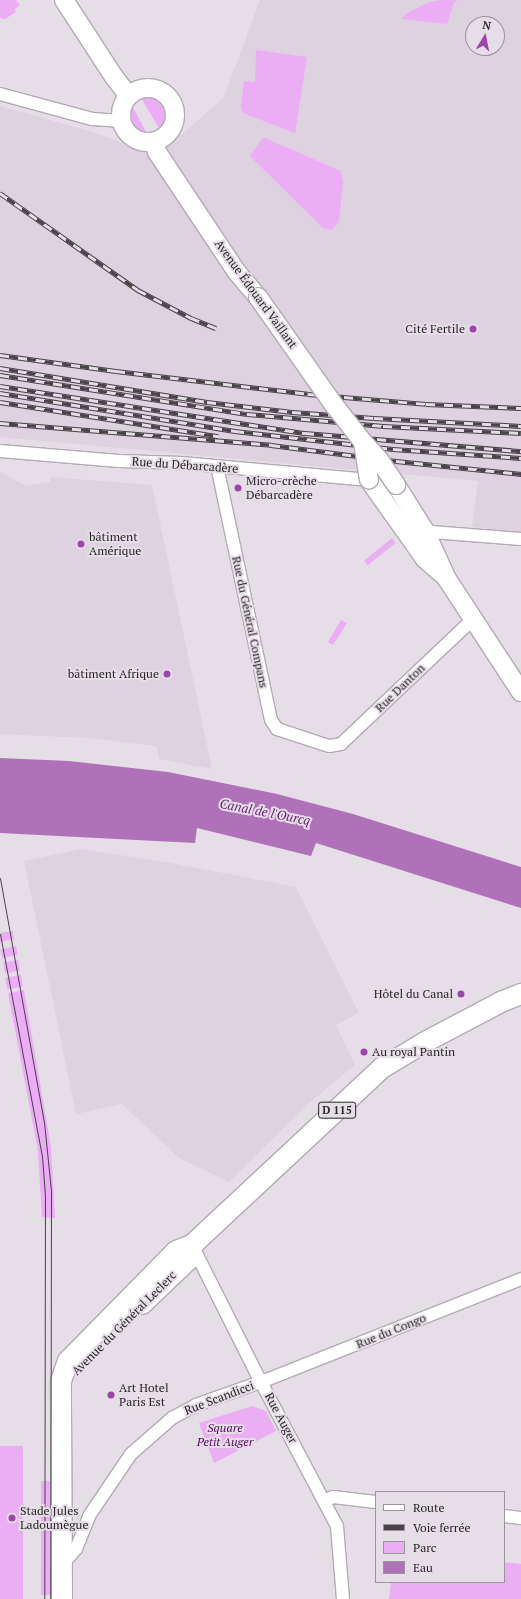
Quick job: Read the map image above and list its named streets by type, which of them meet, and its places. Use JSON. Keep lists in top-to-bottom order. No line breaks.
{"streets":{"main road":["Avenue Édouard Vaillant","D 115","Avenue du Général Leclerc"],"street":["Rue du Débarcadère","Rue du Général Compans","Rue Danton","Rue du Congo","Rue Scandicci","Rue Auger"]},"crossings":[["Avenue Édouard Vaillant","Rue du Débarcadère"],["Avenue Édouard Vaillant","Rue Danton"],["Rue du Débarcadère","Rue du Général Compans"],["Rue du Général Compans","Rue Danton"],["D 115","Avenue du Général Leclerc"],["D 115","Rue Scandicci"],["Avenue du Général Leclerc","Rue Scandicci"],["Avenue du Général Leclerc","Rue Auger"],["Rue du Congo","Rue Scandicci"],["Rue du Congo","Rue Auger"],["Rue Scandicci","Rue Auger"]],"water":["Canal de l'Ourcq"],"parks":["Square Petit Auger"],"places":["Cité Fertile","Micro-crèche Débarcadère","bâtiment Amérique","bâtiment Afrique","Hôtel du Canal","Au royal Pantin","Art Hotel Paris Est","Stade Jules Ladoumègue"],"legend":["Route","Voie ferrée","Parc","Eau"],"north":"top"}
